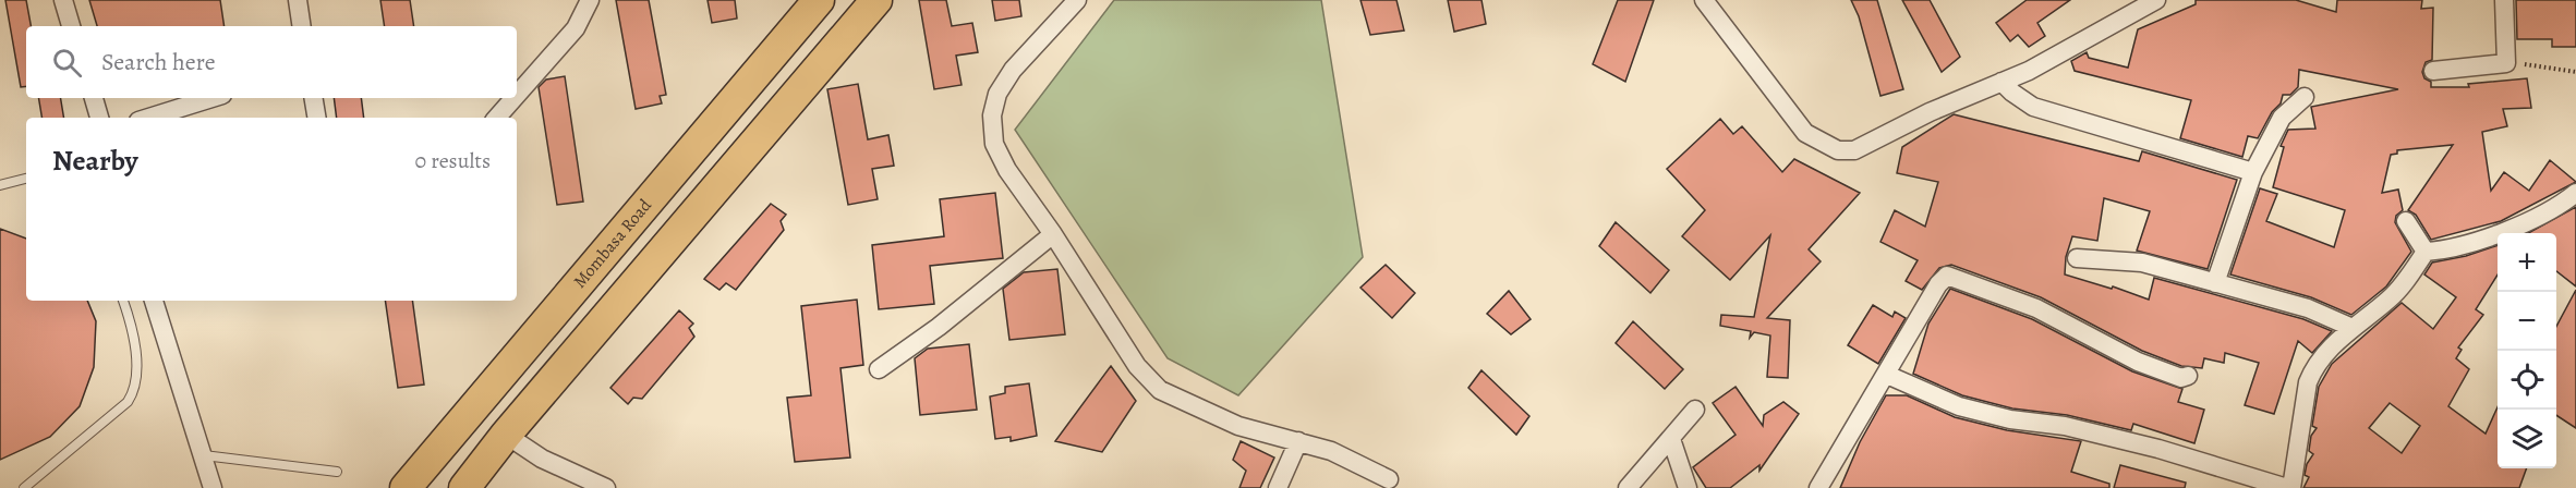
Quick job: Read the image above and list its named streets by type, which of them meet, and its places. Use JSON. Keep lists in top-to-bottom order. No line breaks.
{"streets":{"highway":["Mombasa Road"]},"page":{"search":"Search here","heading":["Nearby","0 results"],"map_buttons":["+","−"]}}
